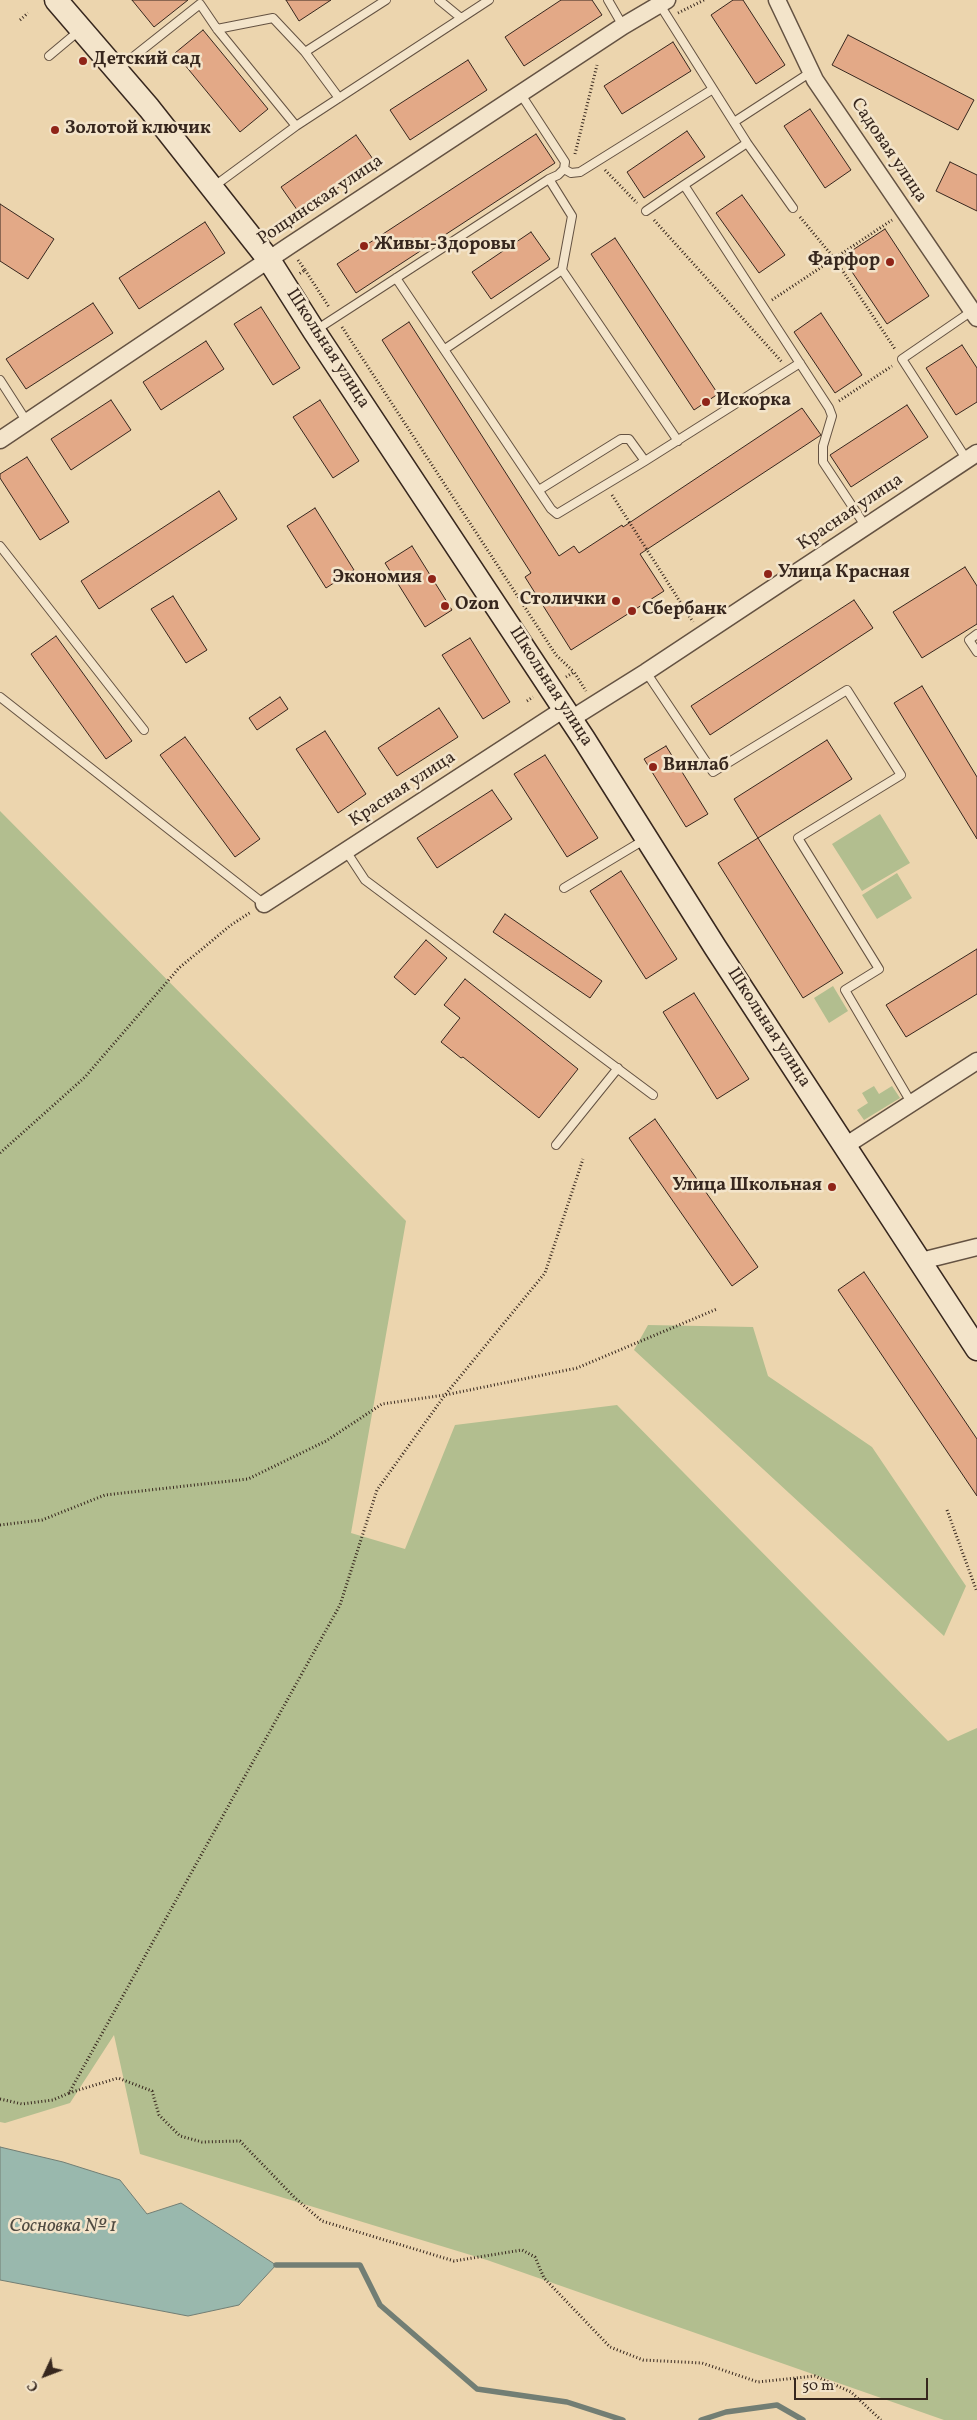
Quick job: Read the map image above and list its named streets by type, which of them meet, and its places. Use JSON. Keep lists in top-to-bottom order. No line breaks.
{"streets":{"street":["Садовая улица","Рощинская улица","Школьная улица","Красная улица"]},"crossings":[["Рощинская улица","Школьная улица"],["Школьная улица","Красная улица"]],"water":["Сосновка № 1"],"places":["Детский сад","Золотой ключик","Живы-Здоровы","Фарфор","Искорка","Улица Красная","Экономия","Столички","Ozon","Сбербанк","Винлаб","Улица Школьная"],"scale_bar":"50 m","north":"bottom left"}
